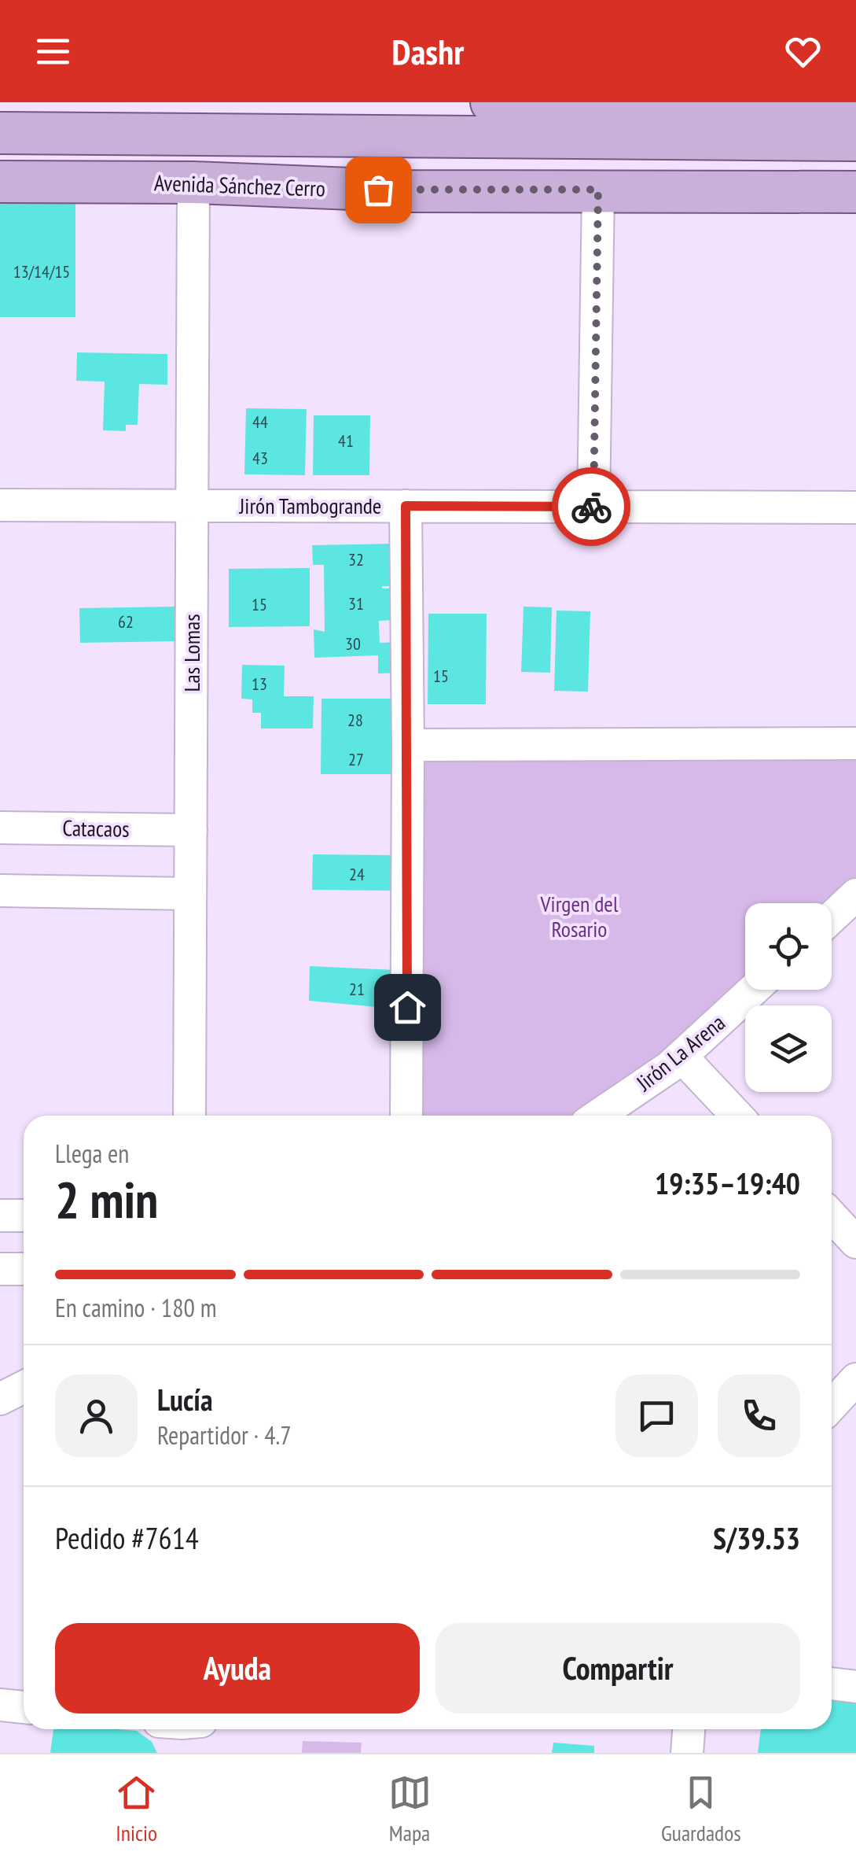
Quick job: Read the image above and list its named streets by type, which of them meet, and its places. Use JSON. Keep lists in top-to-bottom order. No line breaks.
{"streets":{"main road":["Avenida Sánchez Cerro"],"street":["Jirón Tambogrande","Las Lomas","Catacaos","Jirón La Arena"]},"crossings":[["Avenida Sánchez Cerro","Las Lomas"],["Jirón Tambogrande","Las Lomas"],["Las Lomas","Catacaos"]],"parks":["Virgen del Rosario"],"house_numbers":["13/14/15","44","41","43","32","31","15","62","30","15","13","28","27","24","21"],"page":{"header":"Dashr","heading":["2 min","Llega en","19:35–19:40"],"panel":["Lucía","Repartidor · 4.7","Pedido #7614","S/39.53"],"bar":"En camino · 180 m","buttons":["Ayuda","Compartir"],"tabs":["Inicio","Mapa","Guardados"]}}
